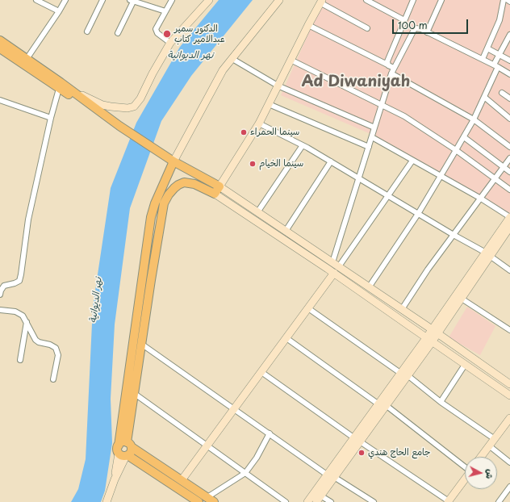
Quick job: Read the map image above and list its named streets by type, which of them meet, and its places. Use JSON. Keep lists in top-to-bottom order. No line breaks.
{"districts":["Ad Diwaniyah"],"water":["نهر الديوانية"],"places":["الدكتور سمير عبدالامير كتاب","سينما الحمراء","سينما الخيام","جامع الحاج هندي"],"scale_bar":"100 m","north":"right"}
